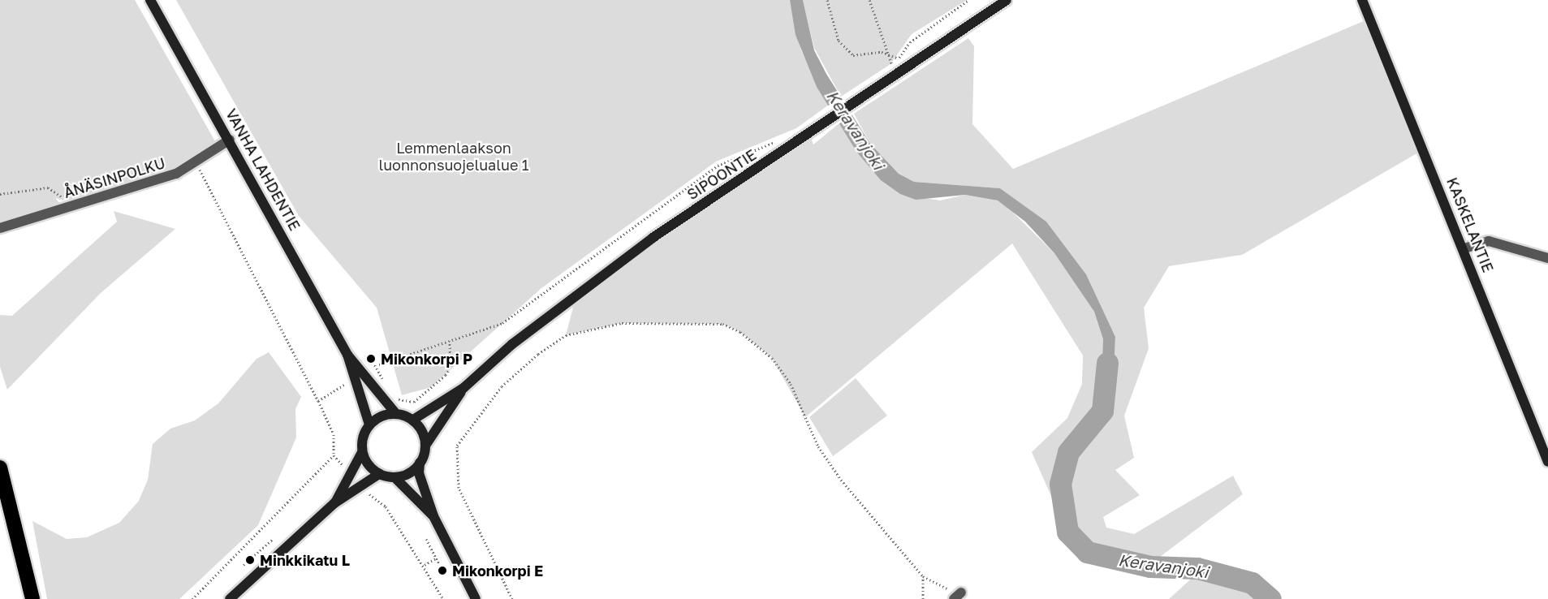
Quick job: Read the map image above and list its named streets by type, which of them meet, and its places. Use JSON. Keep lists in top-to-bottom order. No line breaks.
{"streets":{"main road":["VANHA LAHDENTIE","SIPOONTIE","KASKELANTIE"],"street":["ÅNÄSINPOLKU"]},"crossings":[["VANHA LAHDENTIE","SIPOONTIE"],["VANHA LAHDENTIE","ÅNÄSINPOLKU"]],"water":["Keravanjoki"],"parks":["Lemmenlaakson luonnonsuojelualue 1"],"places":["Mikonkorpi P","Minkkikatu L","Mikonkorpi E"]}
